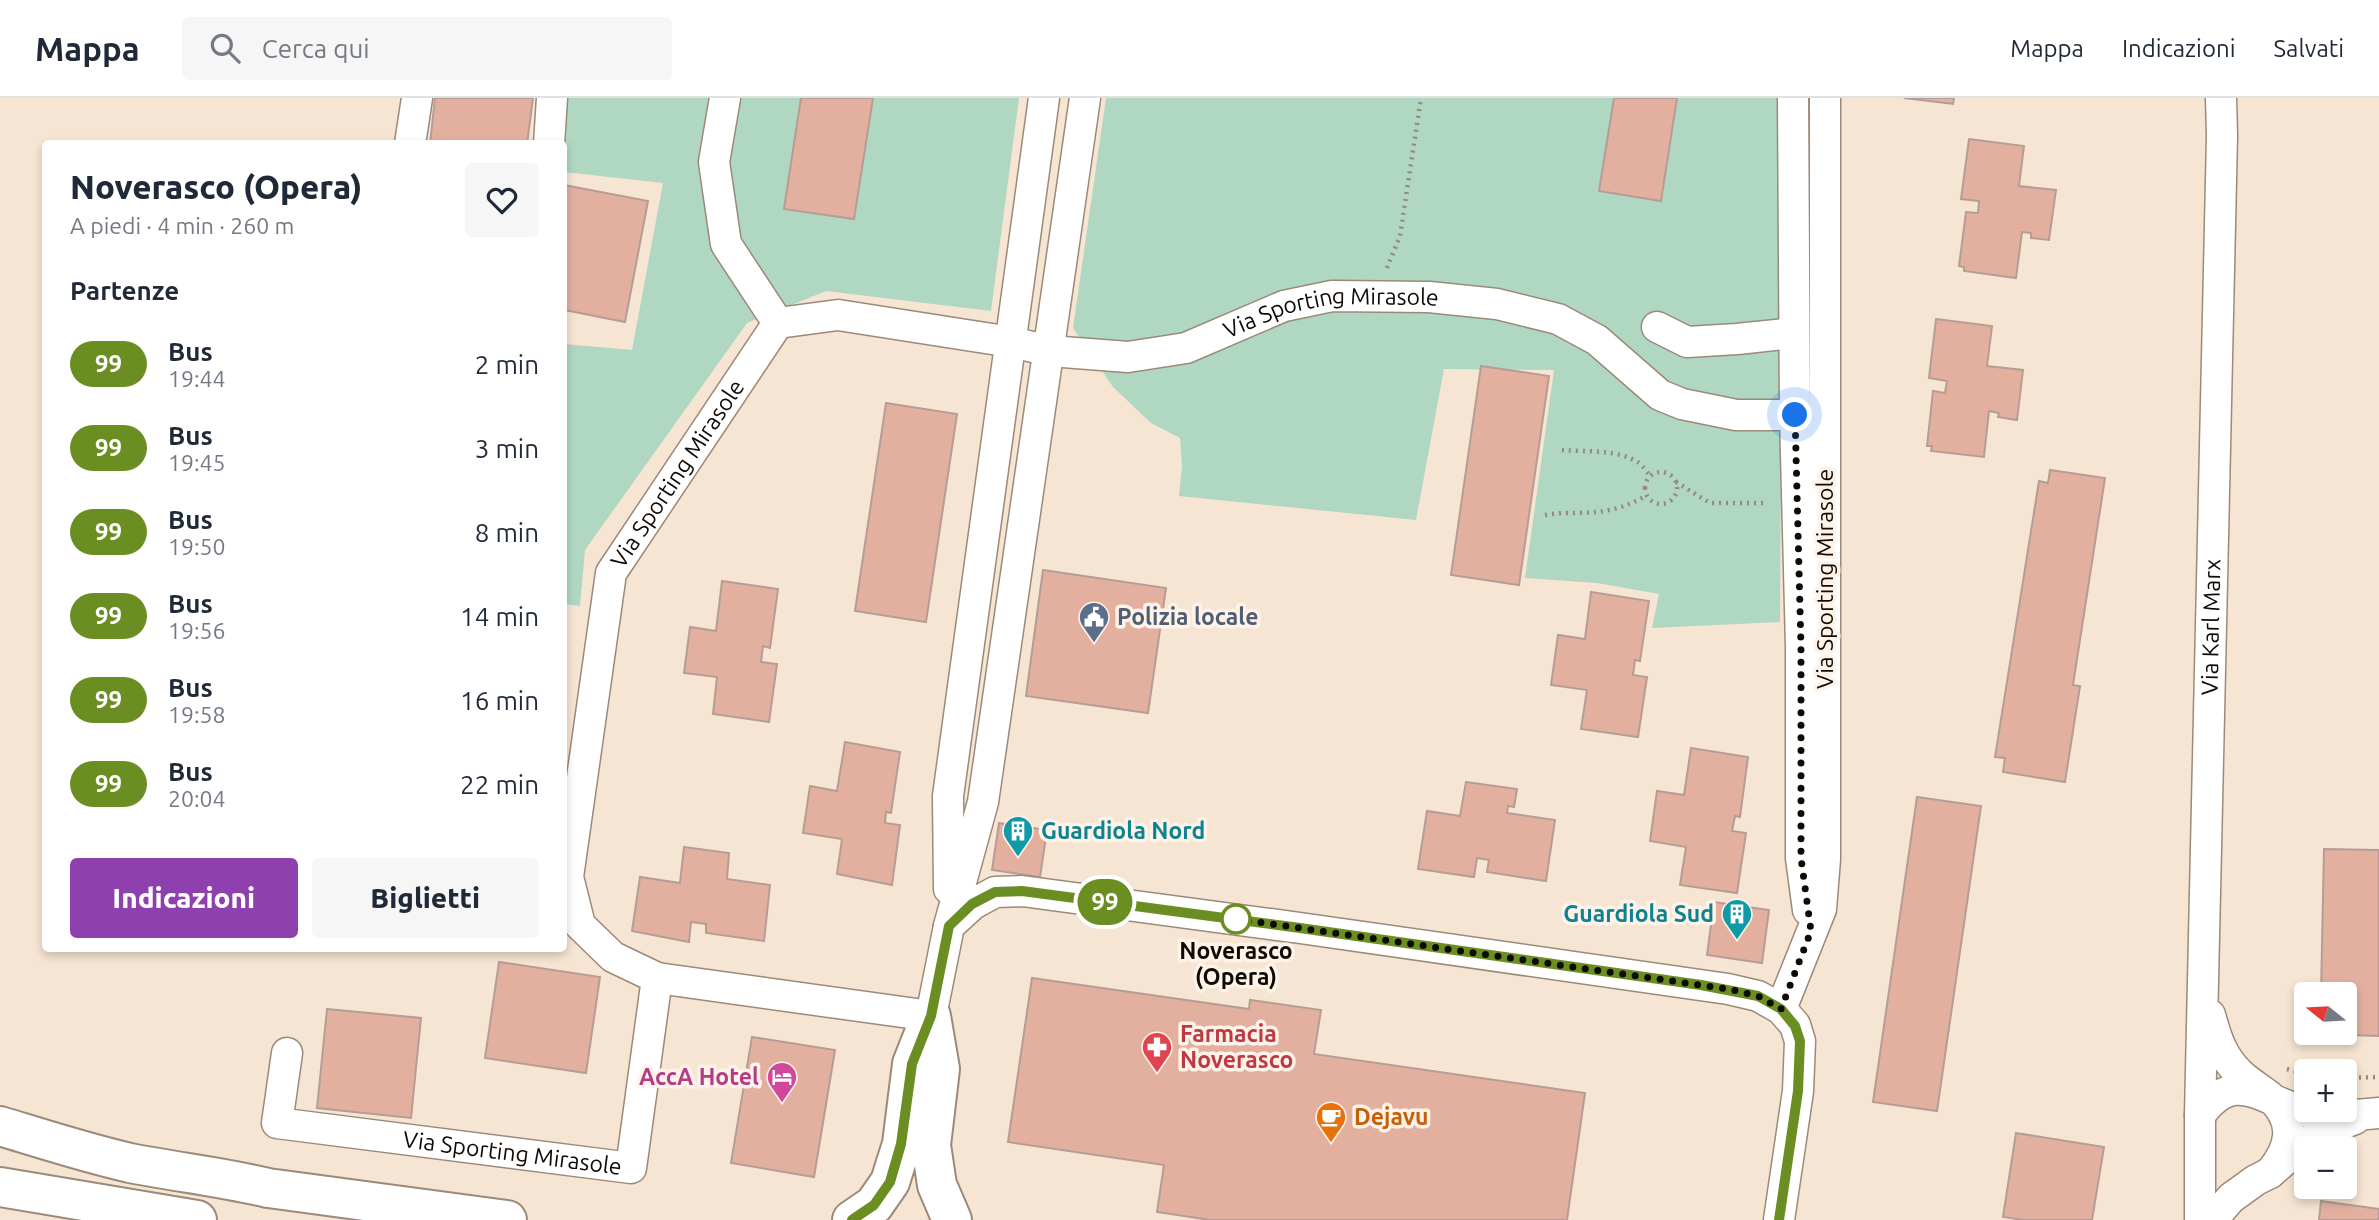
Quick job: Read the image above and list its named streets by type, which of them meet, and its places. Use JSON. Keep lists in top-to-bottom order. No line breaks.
{"streets":{"street":["Via Sporting Mirasole","Via Karl Marx"]},"places":{"public building":["Polizia locale"],"building":["Guardiola Nord","Guardiola Sud"],"other":["Noverasco (Opera)"],"pharmacy":["Farmacia Noverasco"],"hotel":["AccA Hotel"],"cafe":["Dejavu"]},"lines":["bus line 99"],"north":"left","page":{"header":"Mappa","search":"Cerca qui","nav":["Mappa","Indicazioni","Salvati"],"on_map":"99","heading":[["Noverasco (Opera)","A piedi · 4 min · 260 m"],"Partenze"],"list":[{"mark":"99","name":"Bus","note":"19:44","value":"2 min"},{"mark":"99","name":"Bus","note":"19:45","value":"3 min"},{"mark":"99","name":"Bus","note":"19:50","value":"8 min"},{"mark":"99","name":"Bus","note":"19:56","value":"14 min"},{"mark":"99","name":"Bus","note":"19:58","value":"16 min"},{"mark":"99","name":"Bus","note":"20:04","value":"22 min"}],"buttons":["Indicazioni","Biglietti"],"map_buttons":["+","−"]}}
